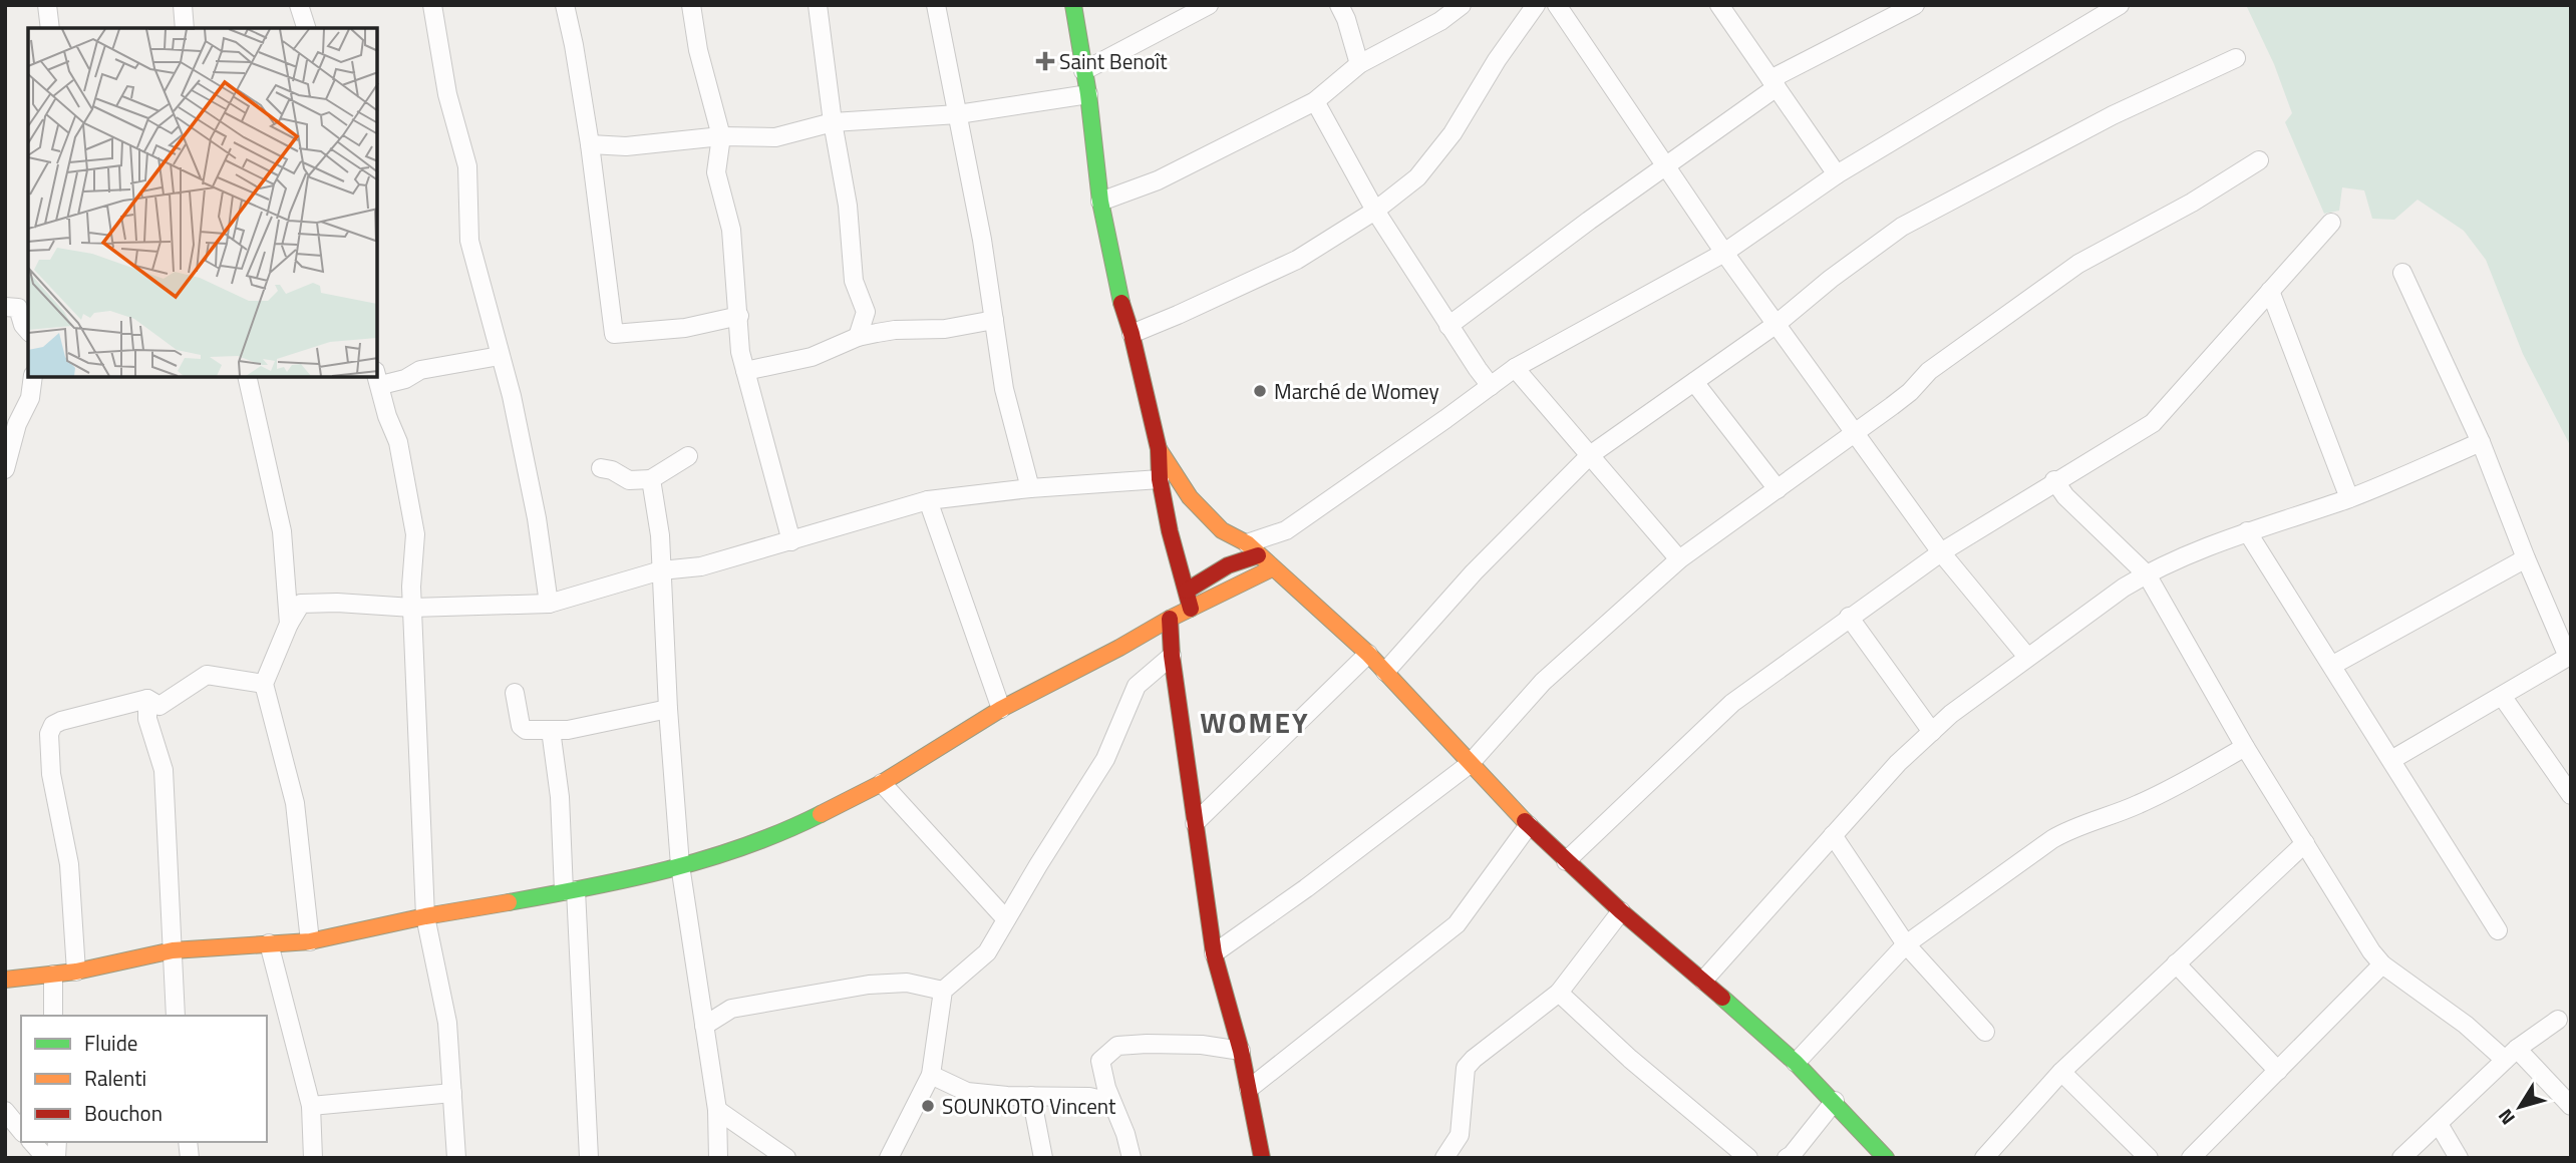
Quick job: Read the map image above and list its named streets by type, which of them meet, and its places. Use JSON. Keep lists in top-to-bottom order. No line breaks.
{"districts":["WOMEY"],"places":{"health":["Saint Benoît"],"other":["Marché de Womey","SOUNKOTO Vincent"]},"legend":["Fluide","Ralenti","Bouchon"],"north":"bottom left"}
